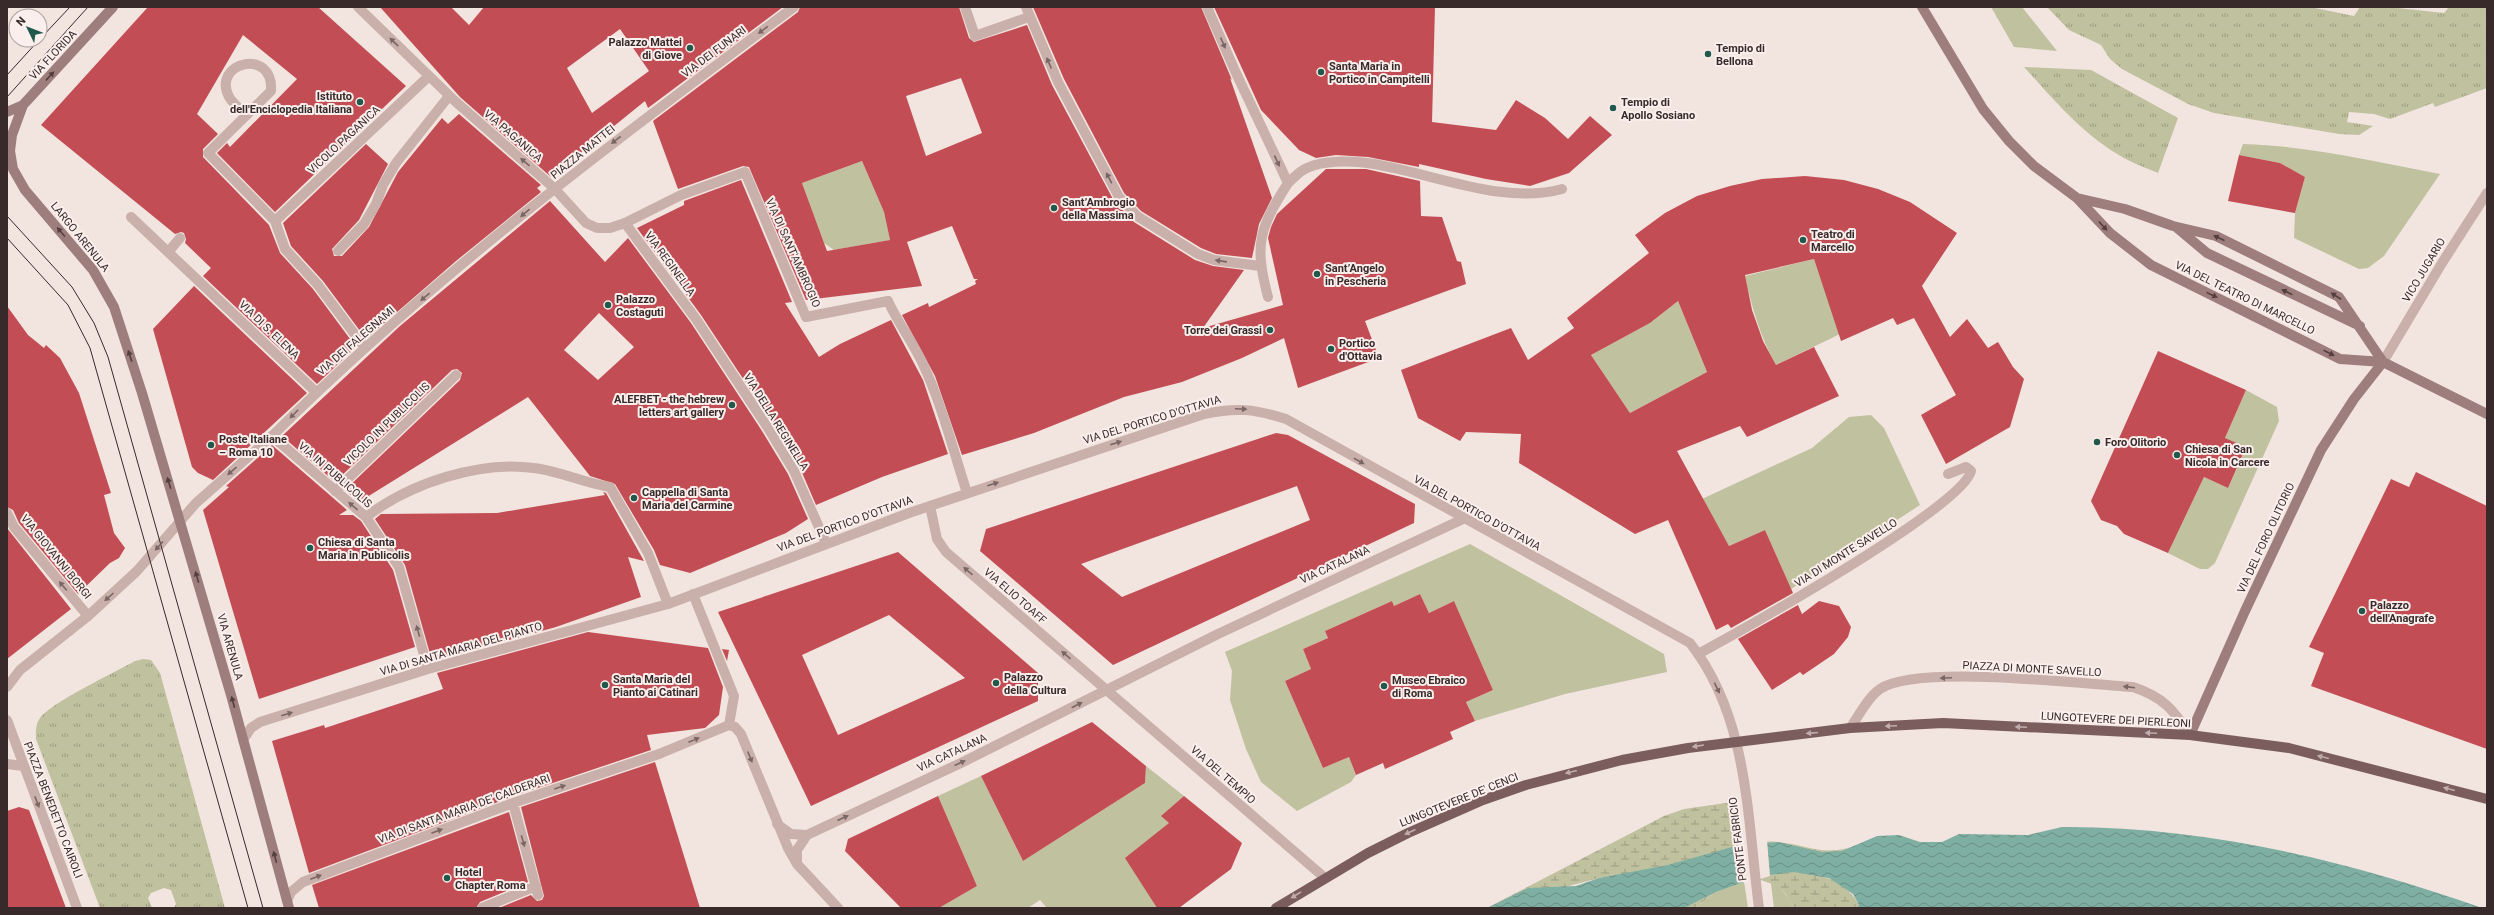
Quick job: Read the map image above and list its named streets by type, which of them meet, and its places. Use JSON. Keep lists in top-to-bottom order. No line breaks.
{"streets":{"main road":["LUNGOTEVERE DEI PIERLEONI","LUNGOTEVERE DE' CENCI"],"street":["VIA DEI FUNARI","VIA FLORIDA","VIA PAGANICA","VICOLO PAGANICA","PIAZZA MATTEI","LARGO ARENULA","VIA DI SANT'AMBROGIO","VIA REGINELLA","VICO JUGARIO","VIA DEL TEATRO DI MARCELLO","VIA DI S. ELENA","VIA DEI FALEGNAMI","VIA DEL PORTICO D'OTTAVIA","VIA DELLA REGINELLA","VICOLO IN PUBLICOLIS","VIA IN PUBLICOLIS","VIA DEL FORO OLITORIO","VIA DI MONTE SAVELLO","VIA GIOVANNI BORGI","VIA CATALANA","VIA ELIO TOAFF","VIA ARENULA","VIA DI SANTA MARIA DEL PIANTO","PIAZZA DI MONTE SAVELLO","VIA DEL TEMPIO","VIA DI SANTA MARIA DE' CALDERARI","PIAZZA BENEDETTO CAIROLI","PONTE FABRICIO"]},"crossings":[["VIA DEI FUNARI","PIAZZA MATTEI"],["VIA FLORIDA","LARGO ARENULA"],["VIA PAGANICA","VICOLO PAGANICA"],["VIA PAGANICA","PIAZZA MATTEI"],["VIA PAGANICA","VIA DEI FALEGNAMI"],["PIAZZA MATTEI","VIA DI SANT'AMBROGIO"],["PIAZZA MATTEI","VIA REGINELLA"],["PIAZZA MATTEI","VIA DEI FALEGNAMI"],["LARGO ARENULA","VIA ARENULA"],["VIA DI SANT'AMBROGIO","VIA DEL PORTICO D'OTTAVIA"],["VIA REGINELLA","VIA DELLA REGINELLA"],["VICO JUGARIO","VIA DEL TEATRO DI MARCELLO"],["VICO JUGARIO","VIA DEL FORO OLITORIO"],["VIA DEL TEATRO DI MARCELLO","VIA DEL FORO OLITORIO"],["VIA DI S. ELENA","VIA DEI FALEGNAMI"],["VIA DEI FALEGNAMI","VIA IN PUBLICOLIS"],["VIA DEI FALEGNAMI","VIA ARENULA"],["VIA DEL PORTICO D'OTTAVIA","VIA DELLA REGINELLA"],["VIA DEL PORTICO D'OTTAVIA","VIA DI MONTE SAVELLO"],["VIA DEL PORTICO D'OTTAVIA","VIA CATALANA"],["VIA DEL PORTICO D'OTTAVIA","VIA ELIO TOAFF"],["VIA DEL PORTICO D'OTTAVIA","VIA DI SANTA MARIA DEL PIANTO"],["VIA DEL PORTICO D'OTTAVIA","LUNGOTEVERE DEI PIERLEONI"],["VIA DEL PORTICO D'OTTAVIA","LUNGOTEVERE DE' CENCI"],["VIA DEL PORTICO D'OTTAVIA","PONTE FABRICIO"],["VICOLO IN PUBLICOLIS","VIA IN PUBLICOLIS"],["VIA IN PUBLICOLIS","VIA DI SANTA MARIA DEL PIANTO"],["VIA DEL FORO OLITORIO","PIAZZA DI MONTE SAVELLO"],["VIA DEL FORO OLITORIO","LUNGOTEVERE DEI PIERLEONI"],["VIA CATALANA","VIA ELIO TOAFF"],["VIA CATALANA","VIA DEL TEMPIO"],["VIA ELIO TOAFF","VIA DEL TEMPIO"],["VIA ARENULA","VIA DI SANTA MARIA DEL PIANTO"],["VIA ARENULA","VIA DI SANTA MARIA DE' CALDERARI"],["PIAZZA DI MONTE SAVELLO","LUNGOTEVERE DEI PIERLEONI"],["LUNGOTEVERE DEI PIERLEONI","LUNGOTEVERE DE' CENCI"],["LUNGOTEVERE DEI PIERLEONI","PONTE FABRICIO"],["VIA DEL TEMPIO","LUNGOTEVERE DE' CENCI"],["LUNGOTEVERE DE' CENCI","PONTE FABRICIO"]],"one_way":["VIA DEI FUNARI","VIA FLORIDA","VIA PAGANICA","LARGO ARENULA","VIA DEI FALEGNAMI","VIA DEL PORTICO D'OTTAVIA","VIA IN PUBLICOLIS","VIA GIOVANNI BORGI","VIA CATALANA","VIA ELIO TOAFF","VIA ARENULA","VIA DI SANTA MARIA DEL PIANTO","PIAZZA DI MONTE SAVELLO","LUNGOTEVERE DEI PIERLEONI","LUNGOTEVERE DE' CENCI","VIA DI SANTA MARIA DE' CALDERARI","PIAZZA BENEDETTO CAIROLI"],"places":["Palazzo Mattei di Giove","Tempio di Bellona","Santa Maria in Portico in Campitelli","Istituto dell'Enciclopedia Italiana","Tempio di Apollo Sosiano","Sant’Ambrogio della Massima","Teatro di Marcello","Sant’Angelo in Pescheria","Palazzo Costaguti","Torre dei Grassi","Portico d'Ottavia","ALEFBET - the hebrew letters art gallery","Foro Olitorio","Poste Italiane – Roma 10","Chiesa di San Nicola in Carcere","Cappella di Santa Maria del Carmine","Chiesa di Santa Maria in Publicolis","Palazzo dell'Anagrafe","Palazzo della Cultura","Santa Maria del Pianto ai Catinari","Museo Ebraico di Roma","Hotel Chapter Roma"],"north":"top left"}
